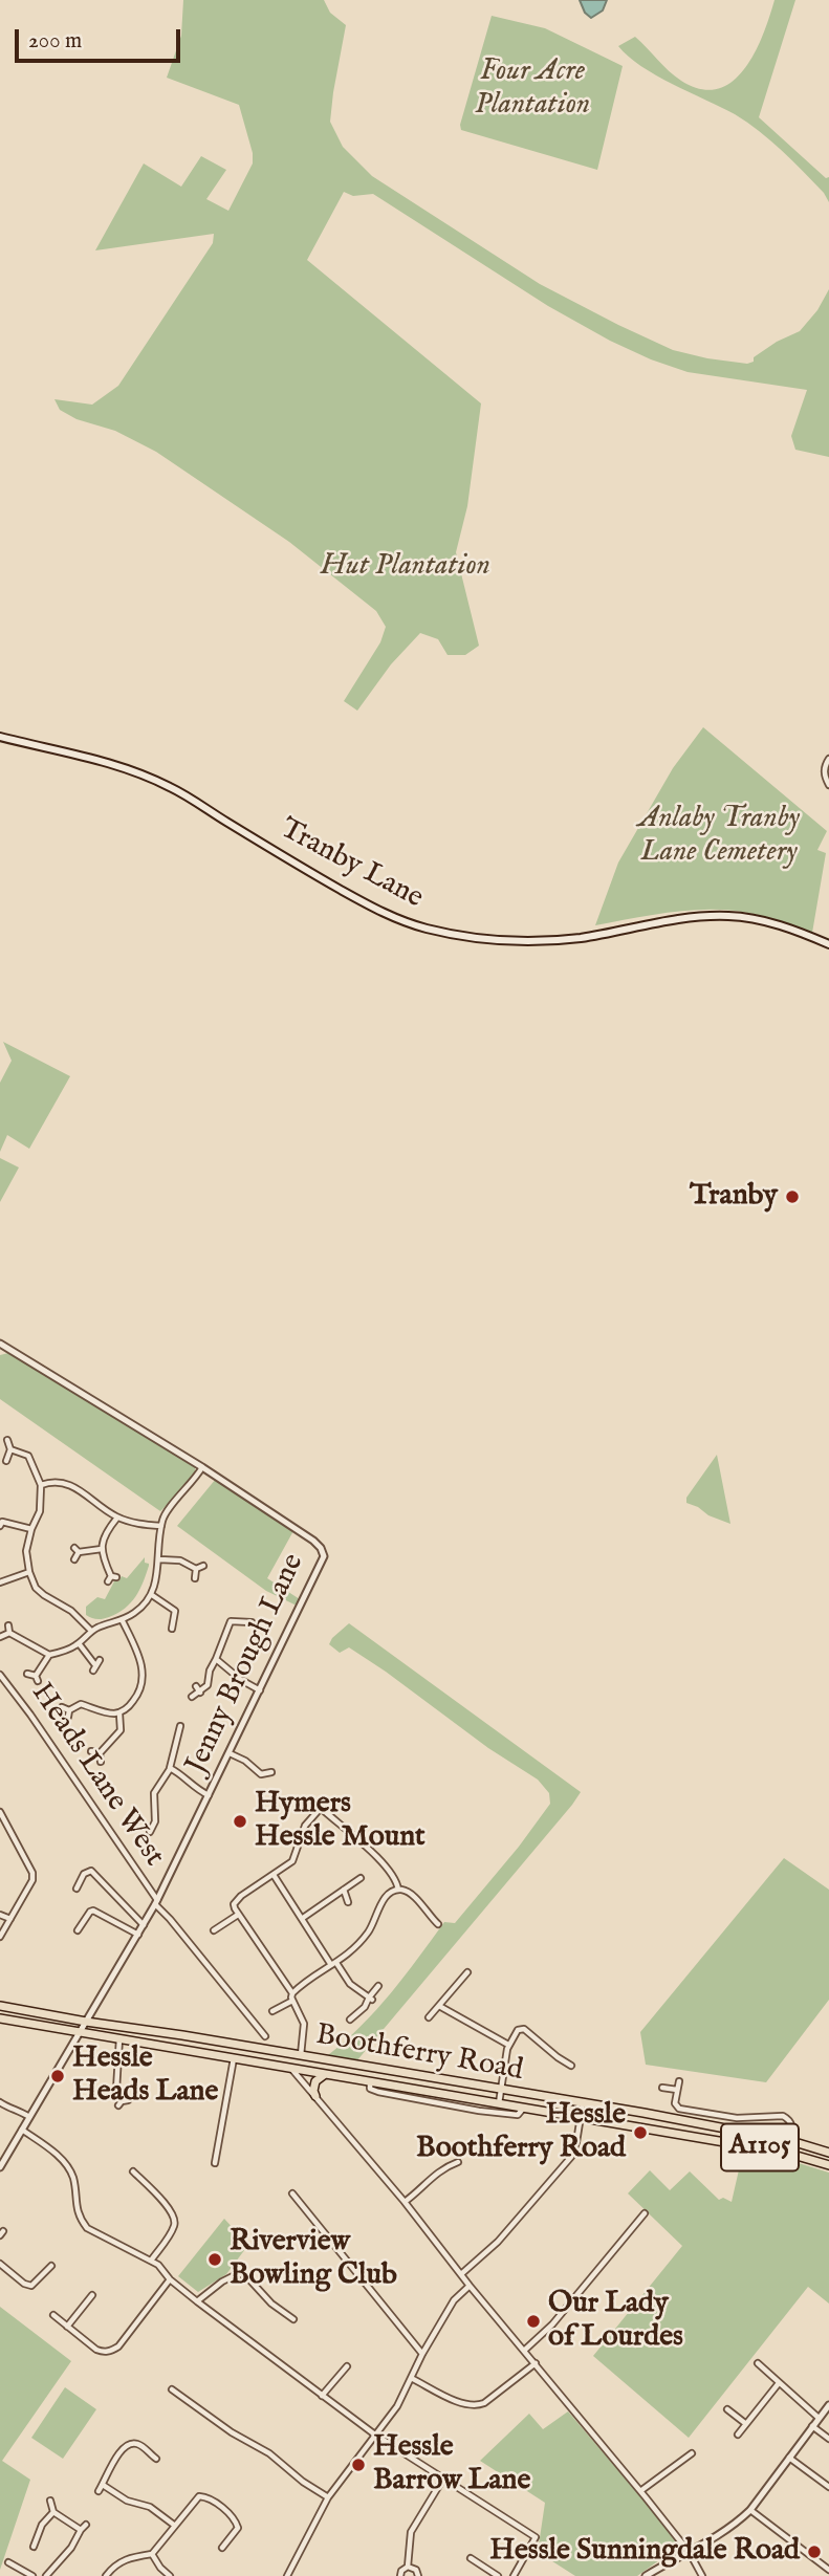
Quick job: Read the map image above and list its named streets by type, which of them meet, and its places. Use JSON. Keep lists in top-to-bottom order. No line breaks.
{"streets":{"main road":["Tranby Lane","Boothferry Road","A1105"],"street":["Jenny Brough Lane","Heads Lane West"]},"crossings":[["Jenny Brough Lane","Heads Lane West"],["Jenny Brough Lane","Boothferry Road"]],"parks":["Four Acre Plantation","Hut Plantation","Anlaby Tranby Lane Cemetery"],"places":["Tranby","Hymers Hessle Mount","Hessle Heads Lane","Hessle Boothferry Road","Riverview Bowling Club","Our Lady of Lourdes","Hessle Barrow Lane","Hessle Sunningdale Road"],"scale_bar":"200 m"}
